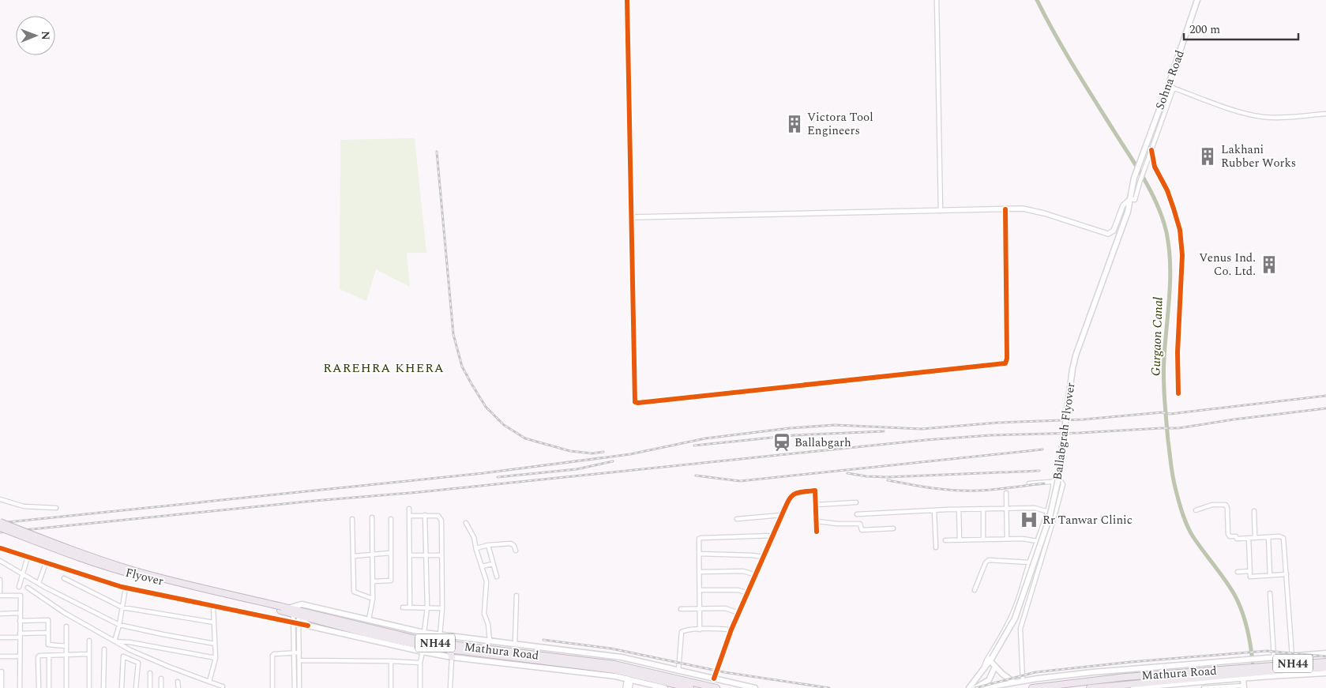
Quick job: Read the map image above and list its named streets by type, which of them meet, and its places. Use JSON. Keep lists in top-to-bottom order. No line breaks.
{"streets":{"highway":["Flyover","NH44","Mathura Road"],"main road":["Sohna Road","Ballabgrah Flyover"]},"crossings":[["Sohna Road","Ballabgrah Flyover"],["Flyover","Mathura Road"]],"districts":["RAREHRA KHERA"],"water":["Gurgaon Canal"],"places":{"building":["Victora Tool Engineers","Lakhani Rubber Works","Venus Ind. Co. Ltd."],"station":["Ballabgarh"],"hospital":["Rr Tanwar Clinic"]},"scale_bar":"200 m","north":"right"}
